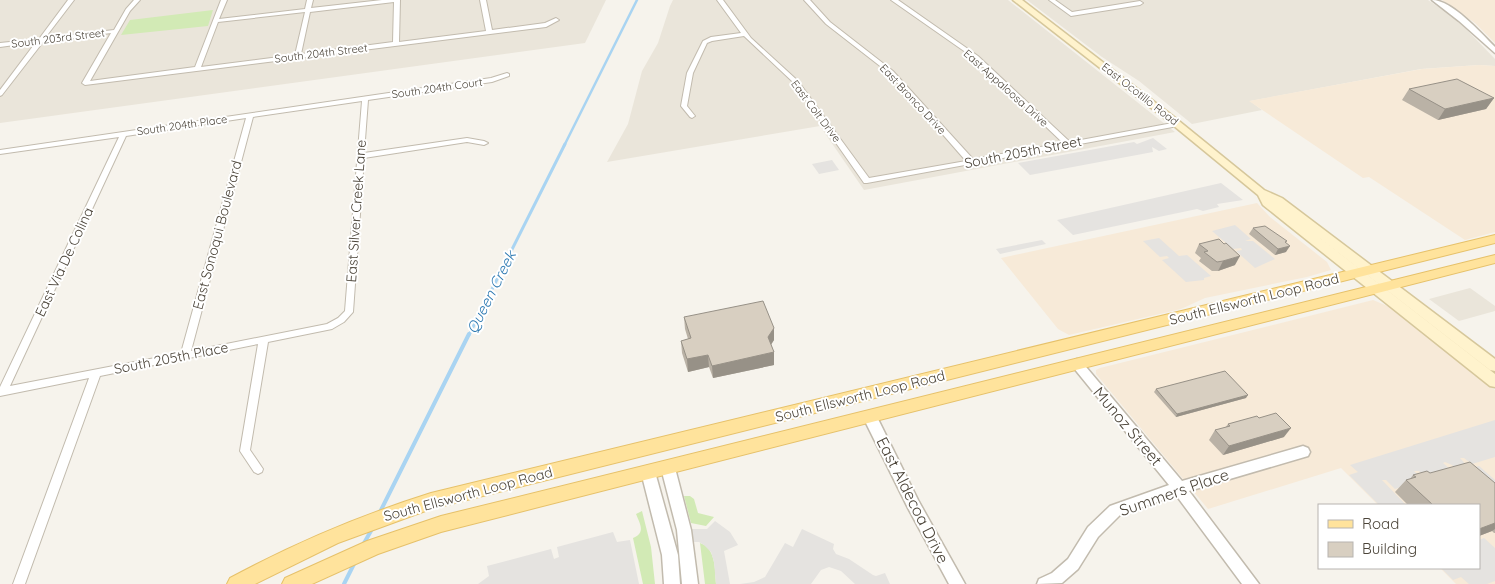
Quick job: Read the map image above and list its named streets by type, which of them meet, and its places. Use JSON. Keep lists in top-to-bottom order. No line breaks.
{"streets":{"main road":["East Ocotillo Road","South Ellsworth Loop Road"],"street":["South 203rd Street","South 204th Street","South 204th Court","East Appaloosa Drive","East Bronco Drive","East Colt Drive","South 204th Place","South 205th Street","East Silver Creek Lane","East Sonoqui Boulevard","East Via De Colina","South 205th Place","Munoz Street","Summers Place","East Aldecoa Drive"]},"crossings":[["South 203rd Street","South 204th Street"],["South 204th Court","South 204th Place"],["South 204th Court","East Silver Creek Lane"],["East Appaloosa Drive","South 205th Street"],["East Ocotillo Road","South 205th Street"],["East Ocotillo Road","South Ellsworth Loop Road"],["East Bronco Drive","South 205th Street"],["East Colt Drive","South 205th Street"],["South 204th Place","East Silver Creek Lane"],["South 204th Place","East Sonoqui Boulevard"],["South 204th Place","East Via De Colina"],["East Silver Creek Lane","South 205th Place"],["East Sonoqui Boulevard","South 205th Place"],["East Via De Colina","South 205th Place"],["South Ellsworth Loop Road","Munoz Street"],["South Ellsworth Loop Road","East Aldecoa Drive"],["Munoz Street","Summers Place"]],"water":["Queen Creek"],"legend":["Road","Building"]}
